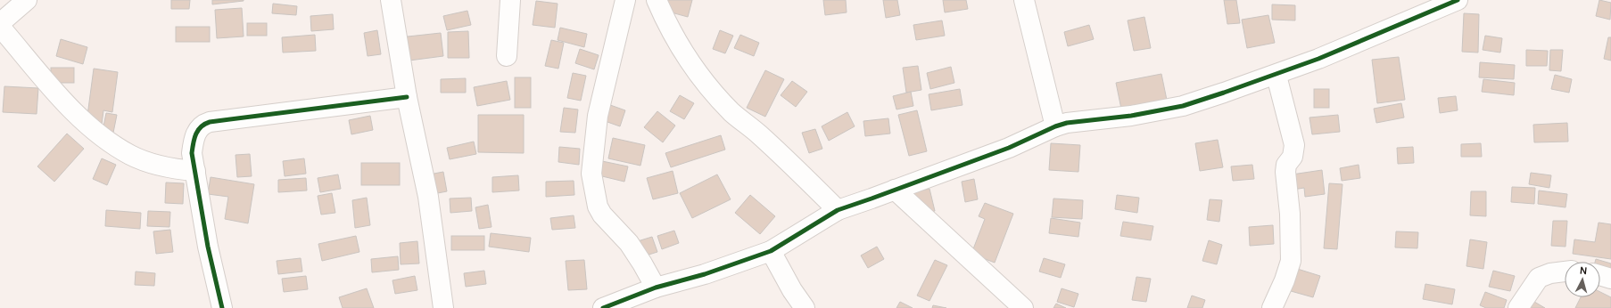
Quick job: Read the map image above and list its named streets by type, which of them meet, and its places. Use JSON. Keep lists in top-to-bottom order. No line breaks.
{"north":"top"}
